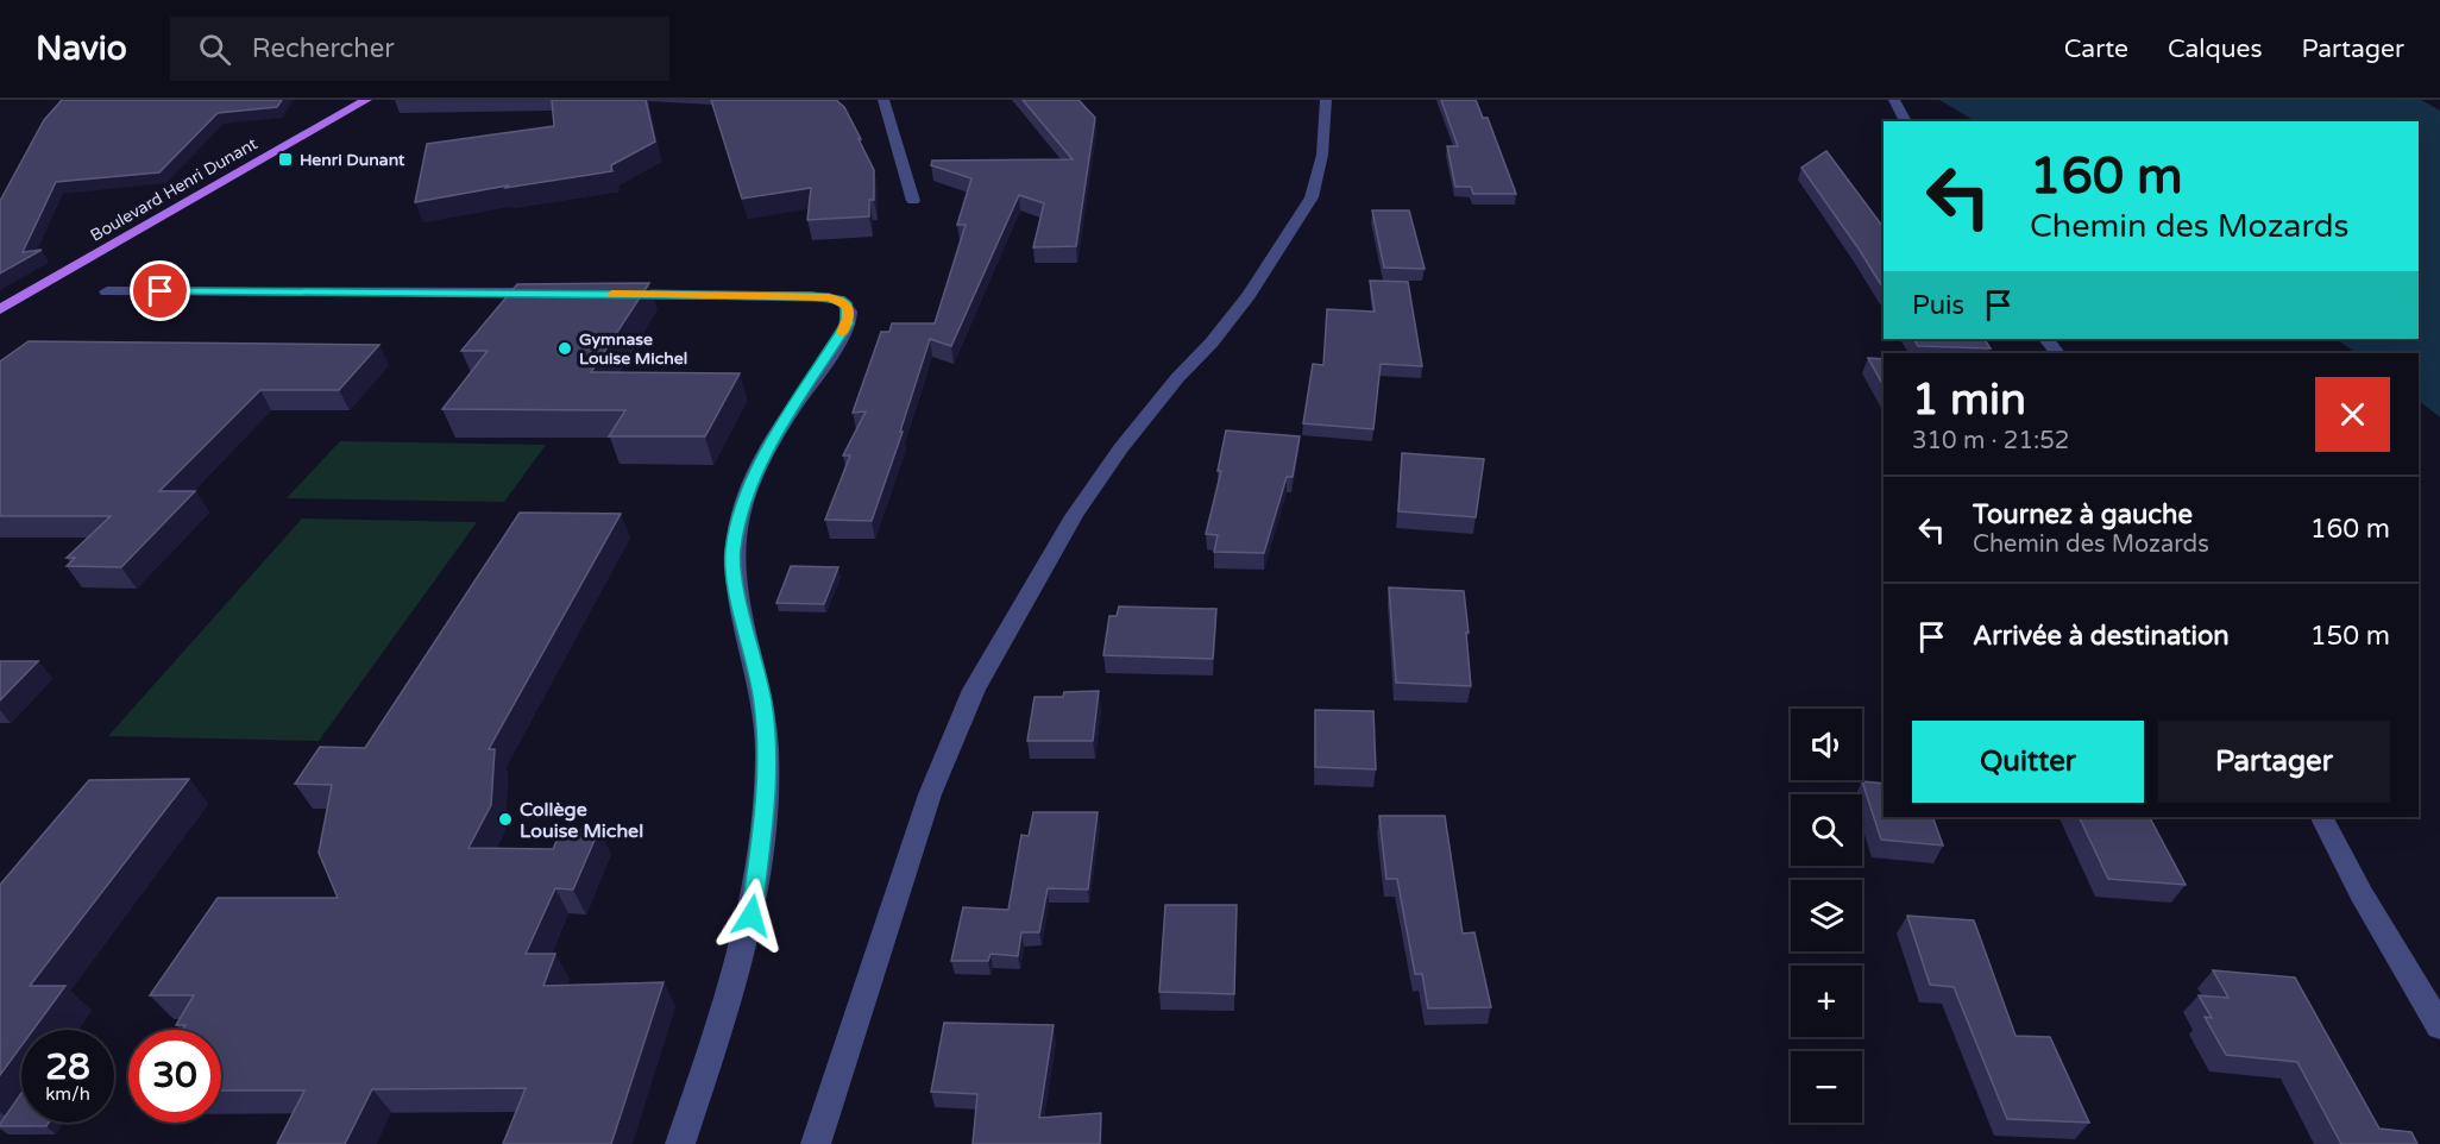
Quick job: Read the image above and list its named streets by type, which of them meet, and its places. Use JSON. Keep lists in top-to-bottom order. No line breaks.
{"streets":{"main road":["Boulevard Henri Dunant"]},"places":{"transit":["Henri Dunant"],"other":["Gymnase Louise Michel","Collège Louise Michel"]},"page":{"header":"Navio","search":"Rechercher","nav":["Carte","Calques","Partager"],"turn":["160 m","Chemin des Mozards"],"then":"Puis","heading":["1 min","310 m · 21:52"],"list":[{"name":"Tournez à gauche","note":"Chemin des Mozards","value":"160 m"},{"name":"Arrivée à destination","value":"150 m"}],"buttons":["Quitter","Partager"],"map_buttons":["+","−"],"speed":"28 km/h","limit":"30"}}
